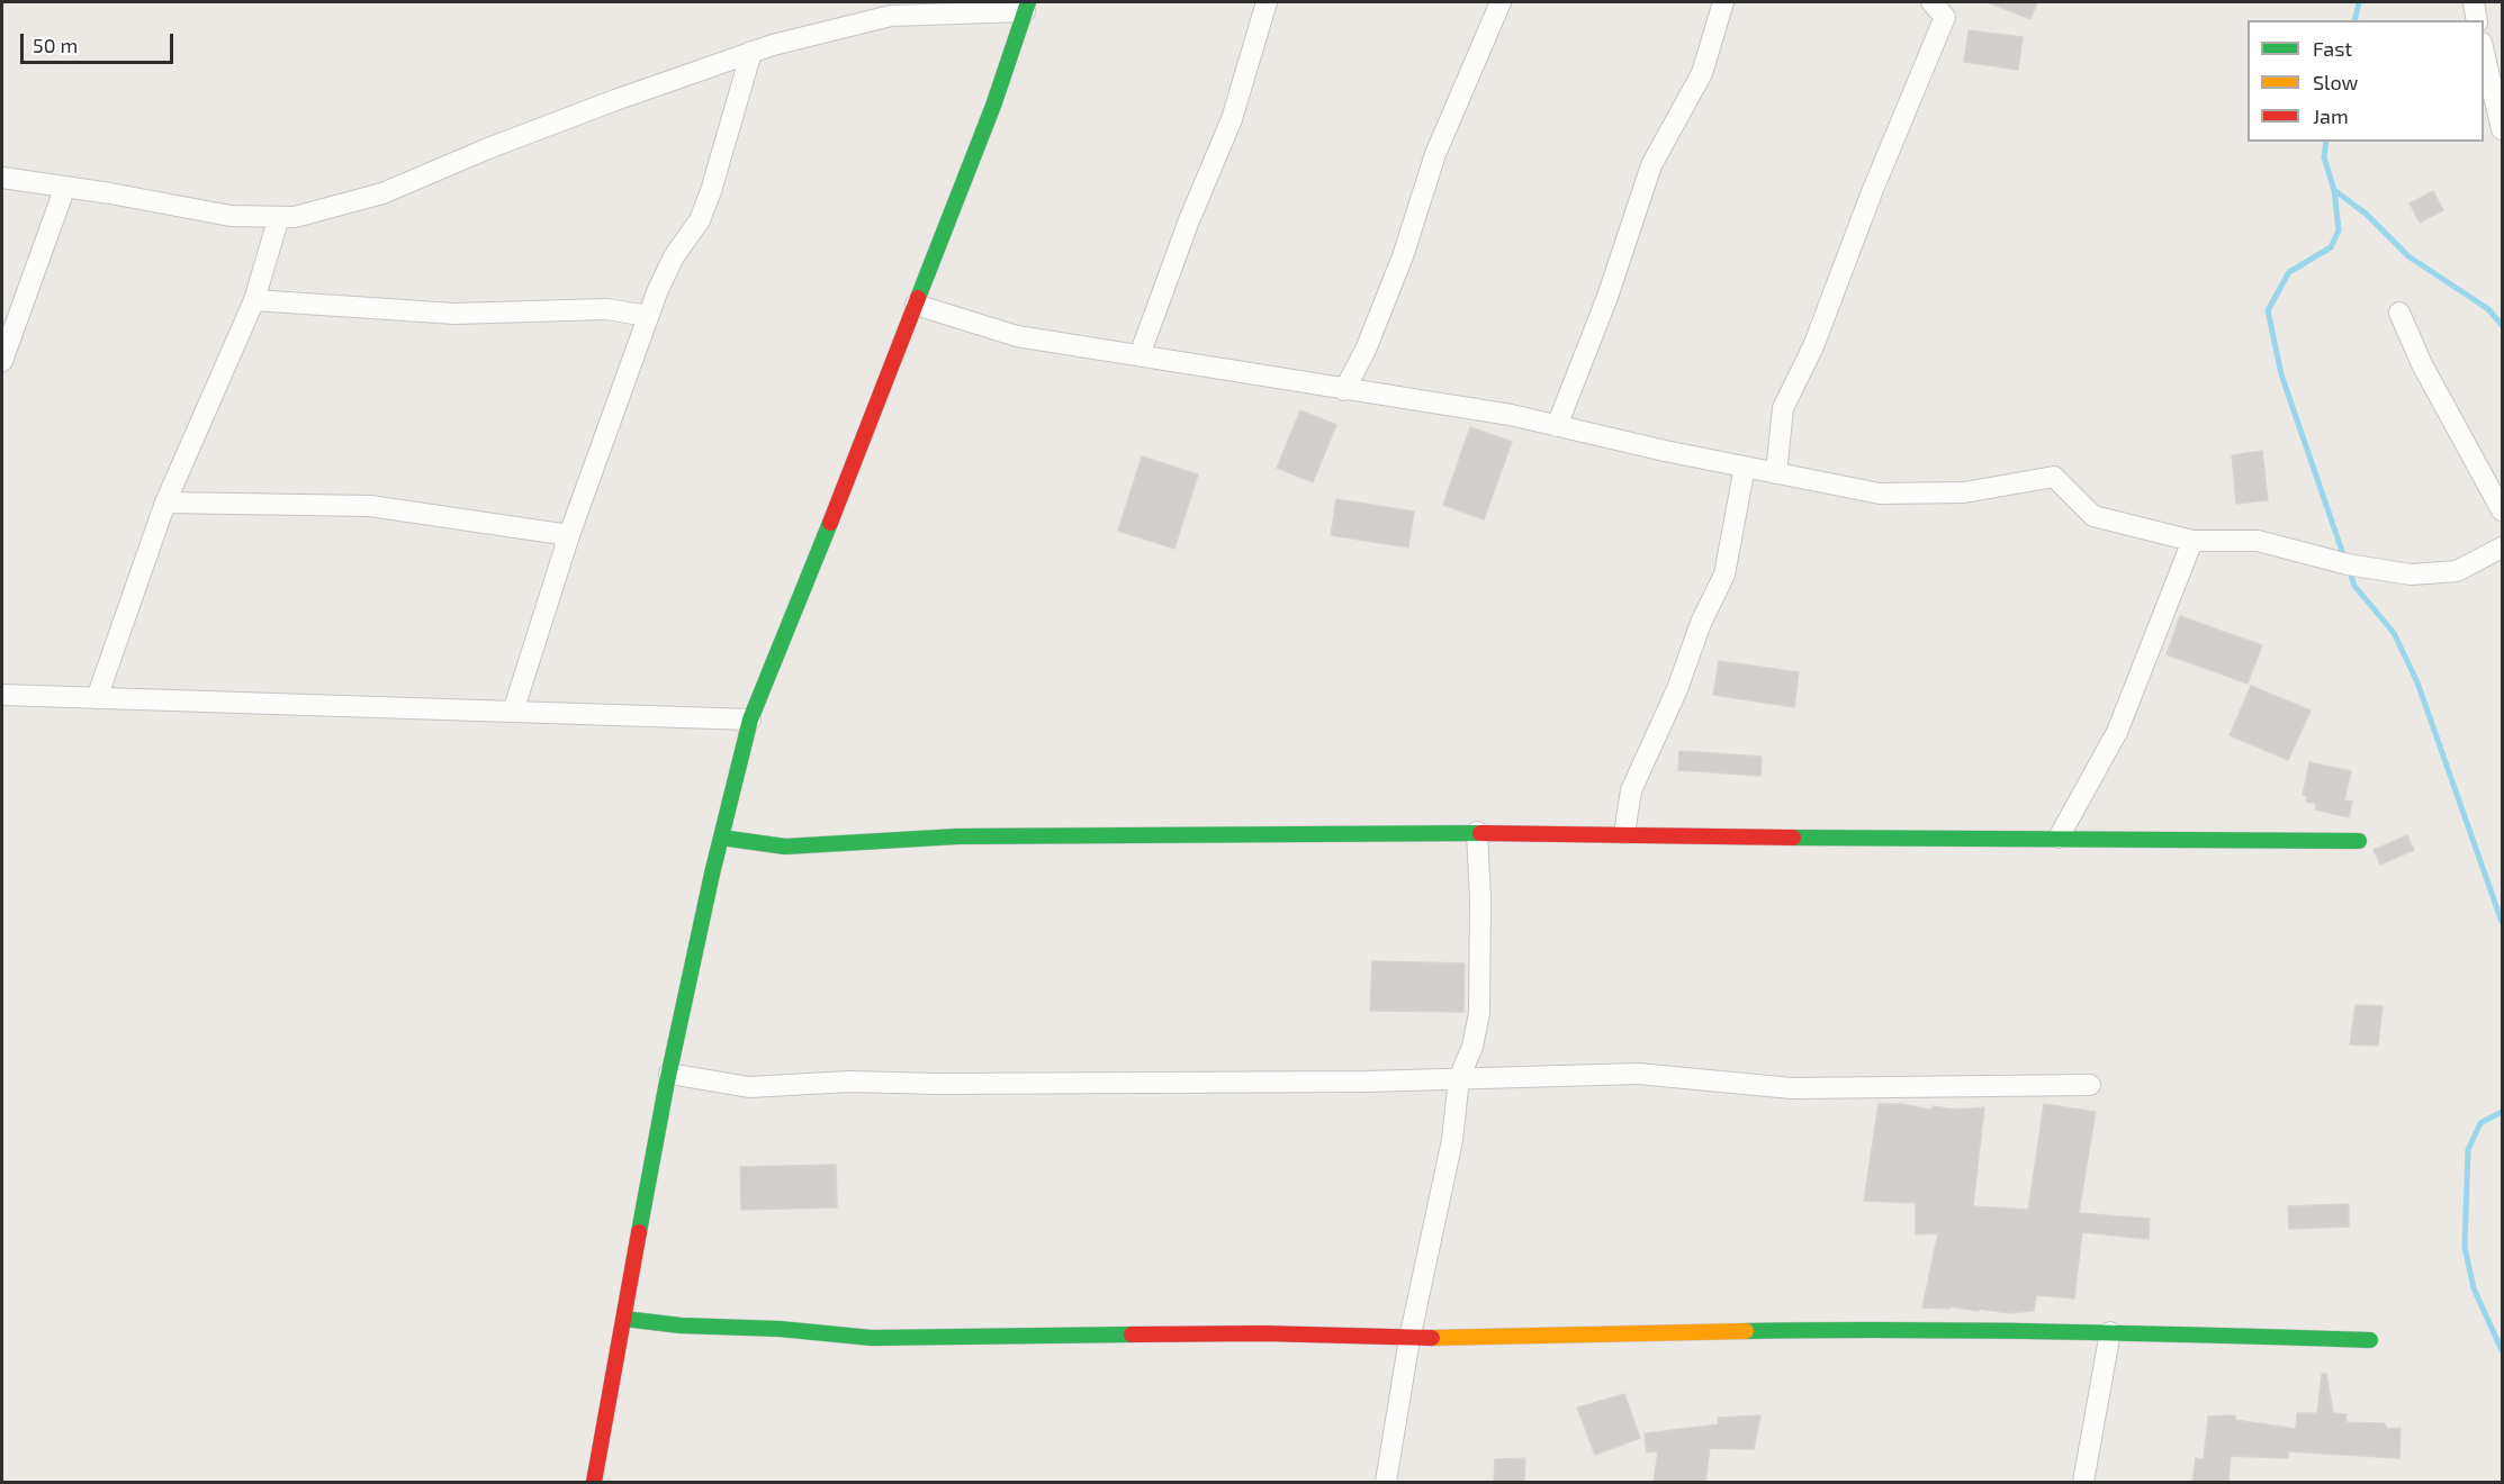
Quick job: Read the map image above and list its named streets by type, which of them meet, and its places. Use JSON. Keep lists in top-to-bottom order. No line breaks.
{"legend":["Fast","Slow","Jam"],"scale_bar":"50 m"}
